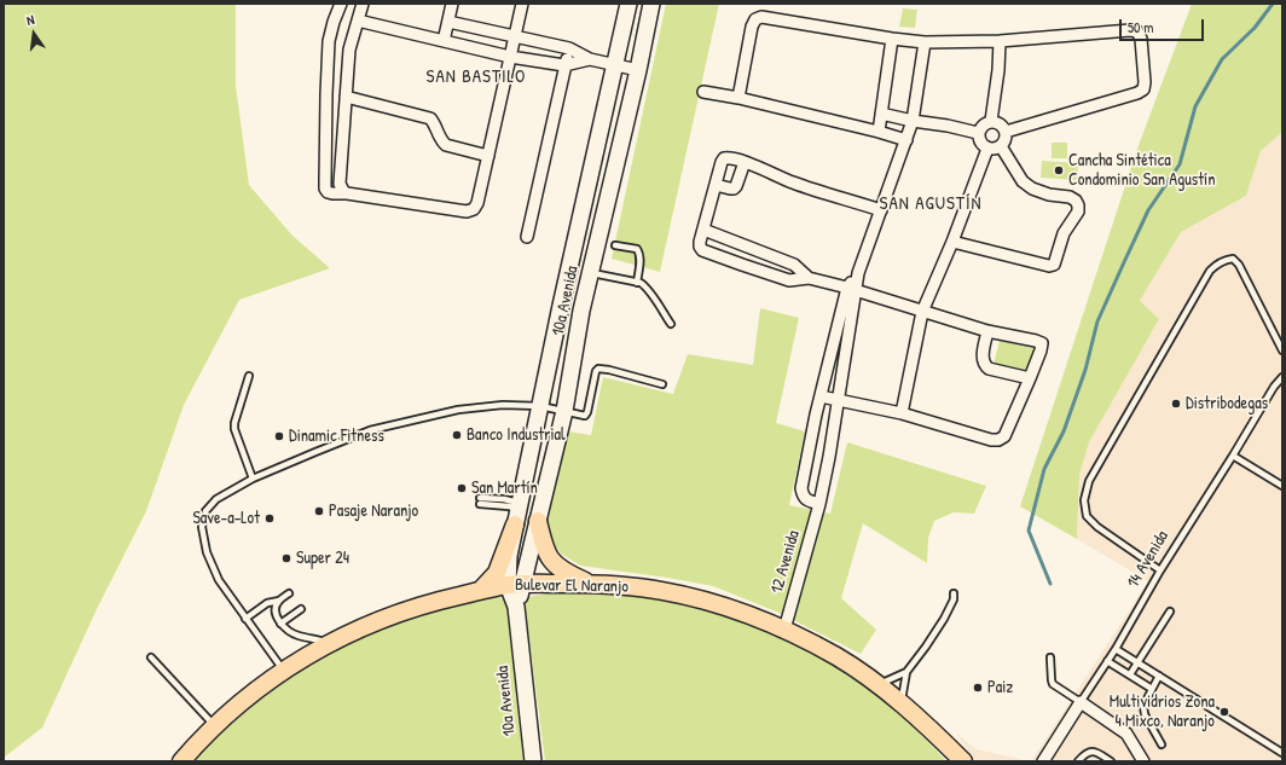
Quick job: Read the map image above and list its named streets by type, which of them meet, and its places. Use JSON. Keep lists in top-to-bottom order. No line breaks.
{"streets":{"main road":["Bulevar El Naranjo"],"street":["10a Avenida","14 Avenida","12 Avenida"]},"crossings":[["10a Avenida","Bulevar El Naranjo"],["12 Avenida","Bulevar El Naranjo"]],"districts":["SAN BASTILO","SAN AGUSTÍN"],"places":["Cancha Sintética Condominio San Agustín","Distribodegas","Banco Industrial","Dinamic Fitness","San Martín","Pasaje Naranjo","Save-a-Lot","Super 24","Paiz","Multividrios Zona 4 Mixco, Naranjo"],"scale_bar":"50 m","north":"top"}
